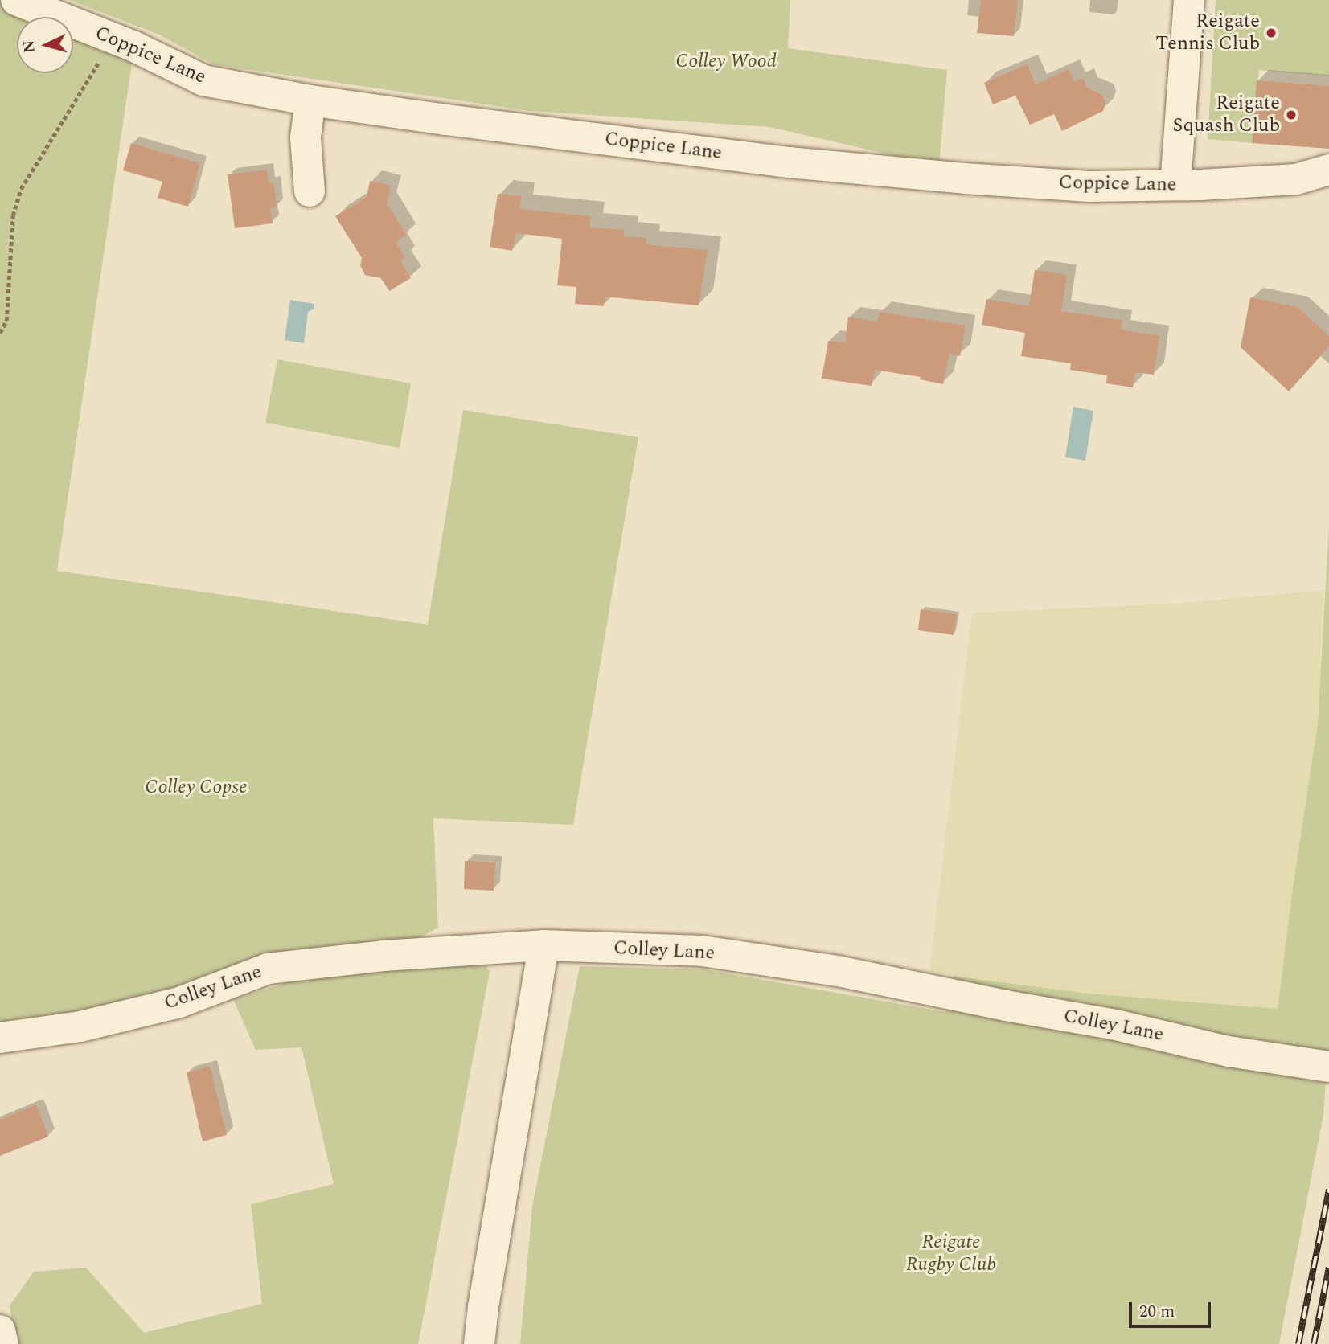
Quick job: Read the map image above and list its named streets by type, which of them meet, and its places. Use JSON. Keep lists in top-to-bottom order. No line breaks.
{"streets":{"street":["Coppice Lane","Colley Lane"]},"parks":["Colley Wood","Colley Copse","Reigate Rugby Club"],"places":["Reigate Tennis Club","Reigate Squash Club"],"scale_bar":"20 m","north":"left"}
